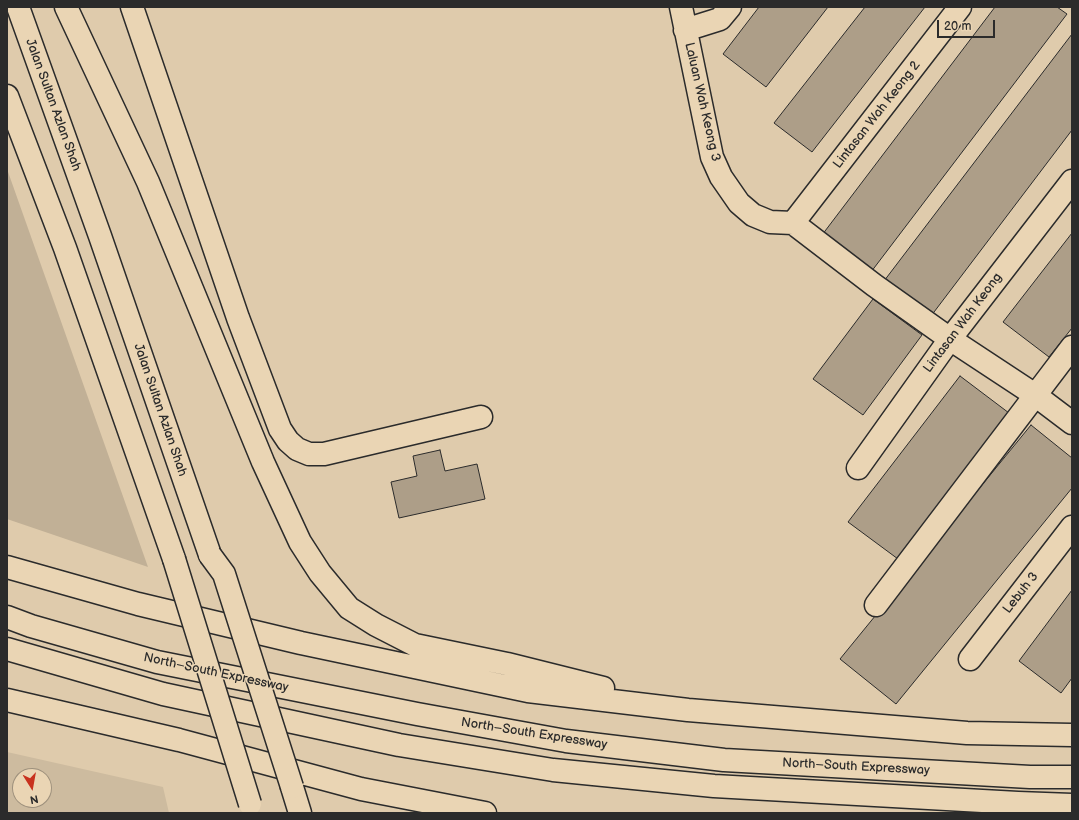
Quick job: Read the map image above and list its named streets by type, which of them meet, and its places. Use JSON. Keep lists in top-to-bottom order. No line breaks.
{"streets":{"main road":["Laluan Wah Keong 3","Jalan Sultan Azlan Shah","Lintasan Wah Keong 2","Lintasan Wah Keong","Lebuh 3","North–South Expressway"]},"crossings":[["Laluan Wah Keong 3","Lintasan Wah Keong 2"]],"scale_bar":"20 m","north":"bottom"}
